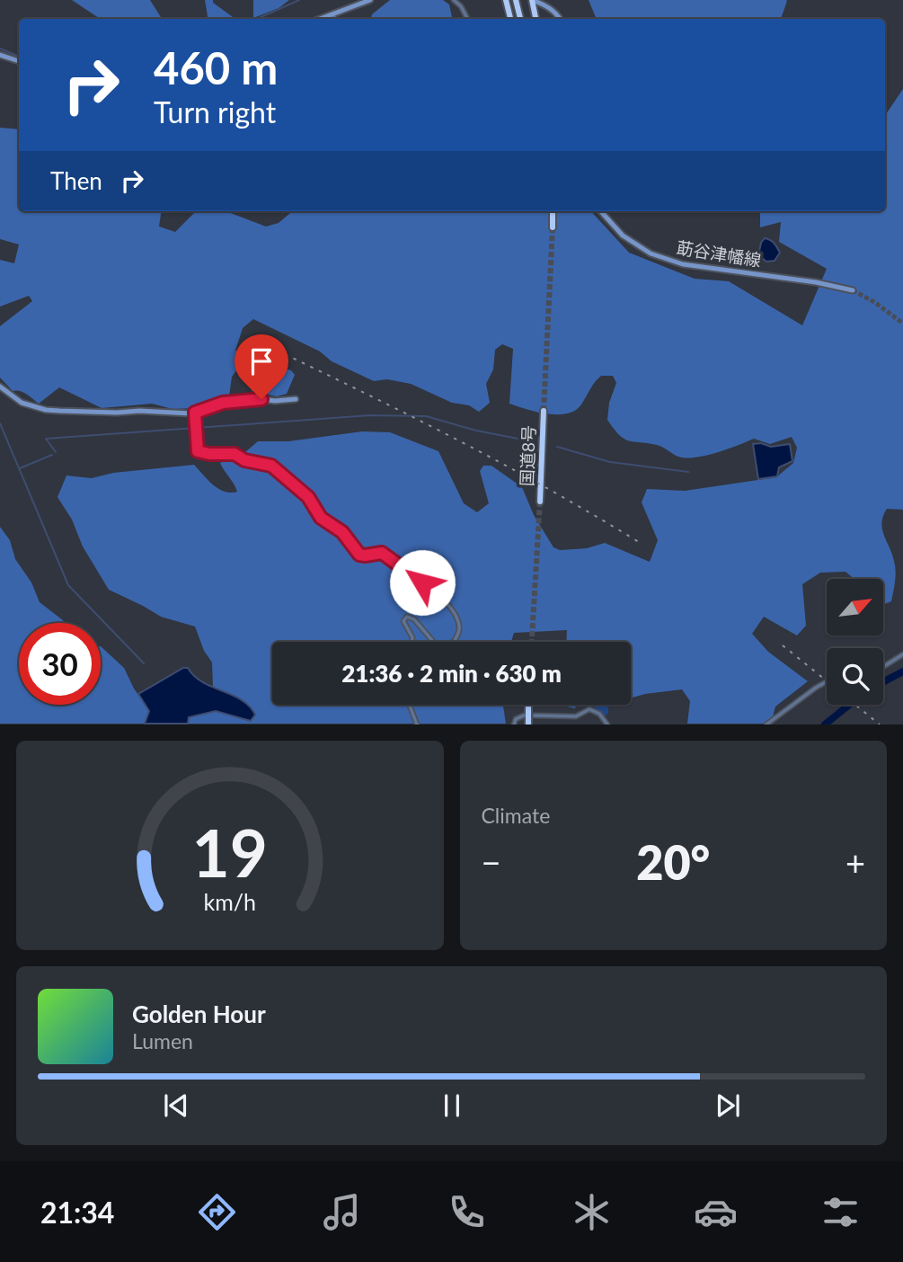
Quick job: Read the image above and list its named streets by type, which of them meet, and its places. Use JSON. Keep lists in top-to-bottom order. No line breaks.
{"streets":{"highway":["国道8号"],"main road":["莇谷津幡線"]},"north":"top right","page":{"turn":["460 m","Turn right"],"then":"Then","limit":"30","trip":"21:36 · 2 min · 630 m","tile":"Climate","heat":["−","20°","+"],"song":["Golden Hour","Lumen"],"tabs":"21:34","gauge":["19","km/h"]}}
